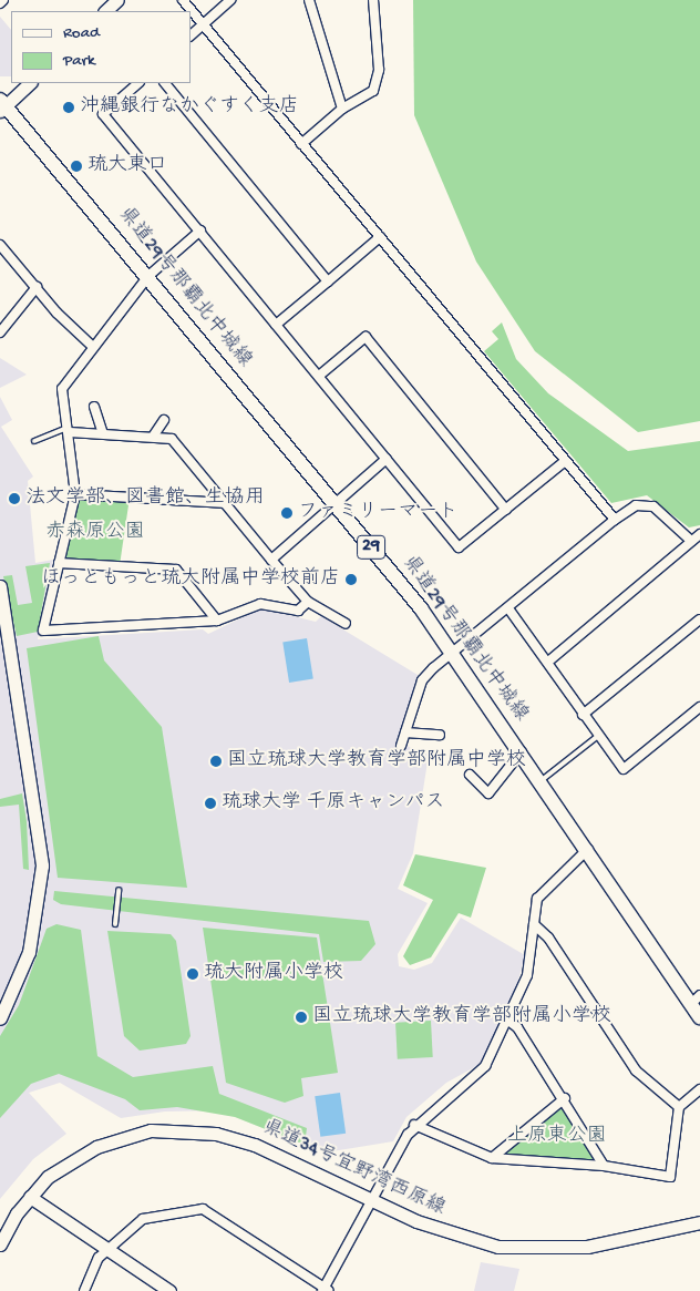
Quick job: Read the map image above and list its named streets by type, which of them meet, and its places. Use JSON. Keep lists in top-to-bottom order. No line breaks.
{"streets":{"main road":["県道29号那覇北中城線","29","県道34号宜野湾西原線"]},"parks":["赤森原公園","上原東公園"],"places":["沖縄銀行なかぐすく支店","琉大東口","法文学部、図書館、生協用","ファミリーマート","ほっともっと琉大附属中学校前店","国立琉球大学教育学部附属中学校","琉球大学 千原キャンパス","琉大附属小学校","国立琉球大学教育学部附属小学校"],"legend":["Road","Park"]}
